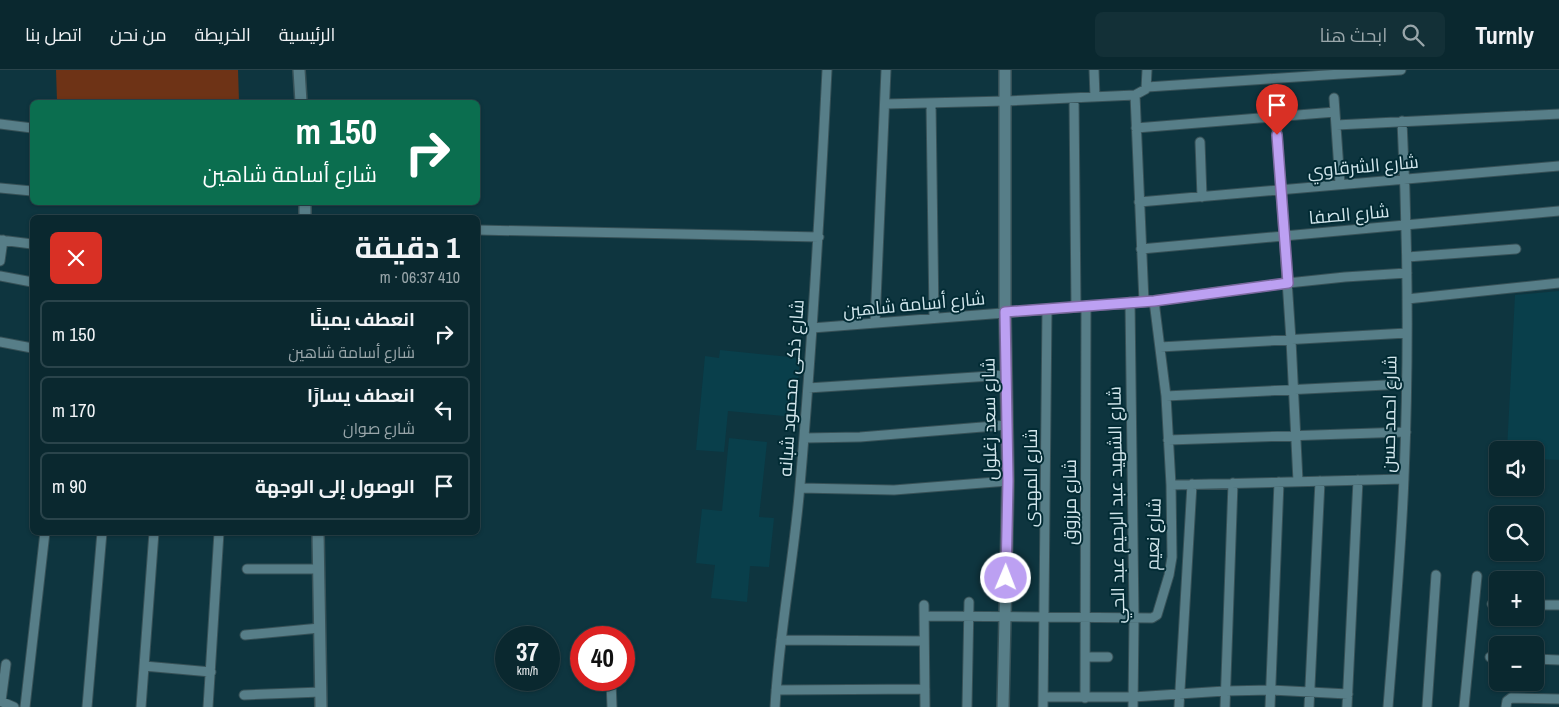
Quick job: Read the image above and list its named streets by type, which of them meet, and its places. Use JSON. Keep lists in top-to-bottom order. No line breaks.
{"streets":{"street":["شارع الشرقاوي","شارع الصفا","شارع أسامة شاهين","شارع ذكى محمود شبانه","شارع احمد حسن","شارع سعد زغلول","شارع المهدى","شارع مرزوق","شارع الشهيد عبد الرحيم عبد الحي","شارع نعيم"]},"crossings":[["شارع الشرقاوي","شارع احمد حسن"],["شارع الصفا","شارع احمد حسن"],["شارع أسامة شاهين","شارع ذكى محمود شبانه"],["شارع أسامة شاهين","شارع احمد حسن"],["شارع أسامة شاهين","شارع سعد زغلول"],["شارع أسامة شاهين","شارع المهدى"],["شارع أسامة شاهين","شارع مرزوق"],["شارع أسامة شاهين","شارع الشهيد عبد الرحيم عبد الحي"],["شارع أسامة شاهين","شارع نعيم"],["شارع سعد زغلول","شارع نعيم"],["شارع المهدى","شارع نعيم"],["شارع مرزوق","شارع نعيم"],["شارع الشهيد عبد الرحيم عبد الحي","شارع نعيم"]],"page":{"header":"Turnly","search":"ابحث هنا","nav":["الرئيسية","الخريطة","من نحن","اتصل بنا"],"turn":["150 m","شارع أسامة شاهين"],"heading":["1 دقيقة","410 m · 06:37"],"list":[{"name":"انعطف يمينًا","note":"شارع أسامة شاهين","value":"150 m"},{"name":"انعطف يسارًا","note":"شارع صوان","value":"170 m"},{"name":"الوصول إلى الوجهة","value":"90 m"}],"map_buttons":["+","−"],"speed":"37 km/h","limit":"40"}}
